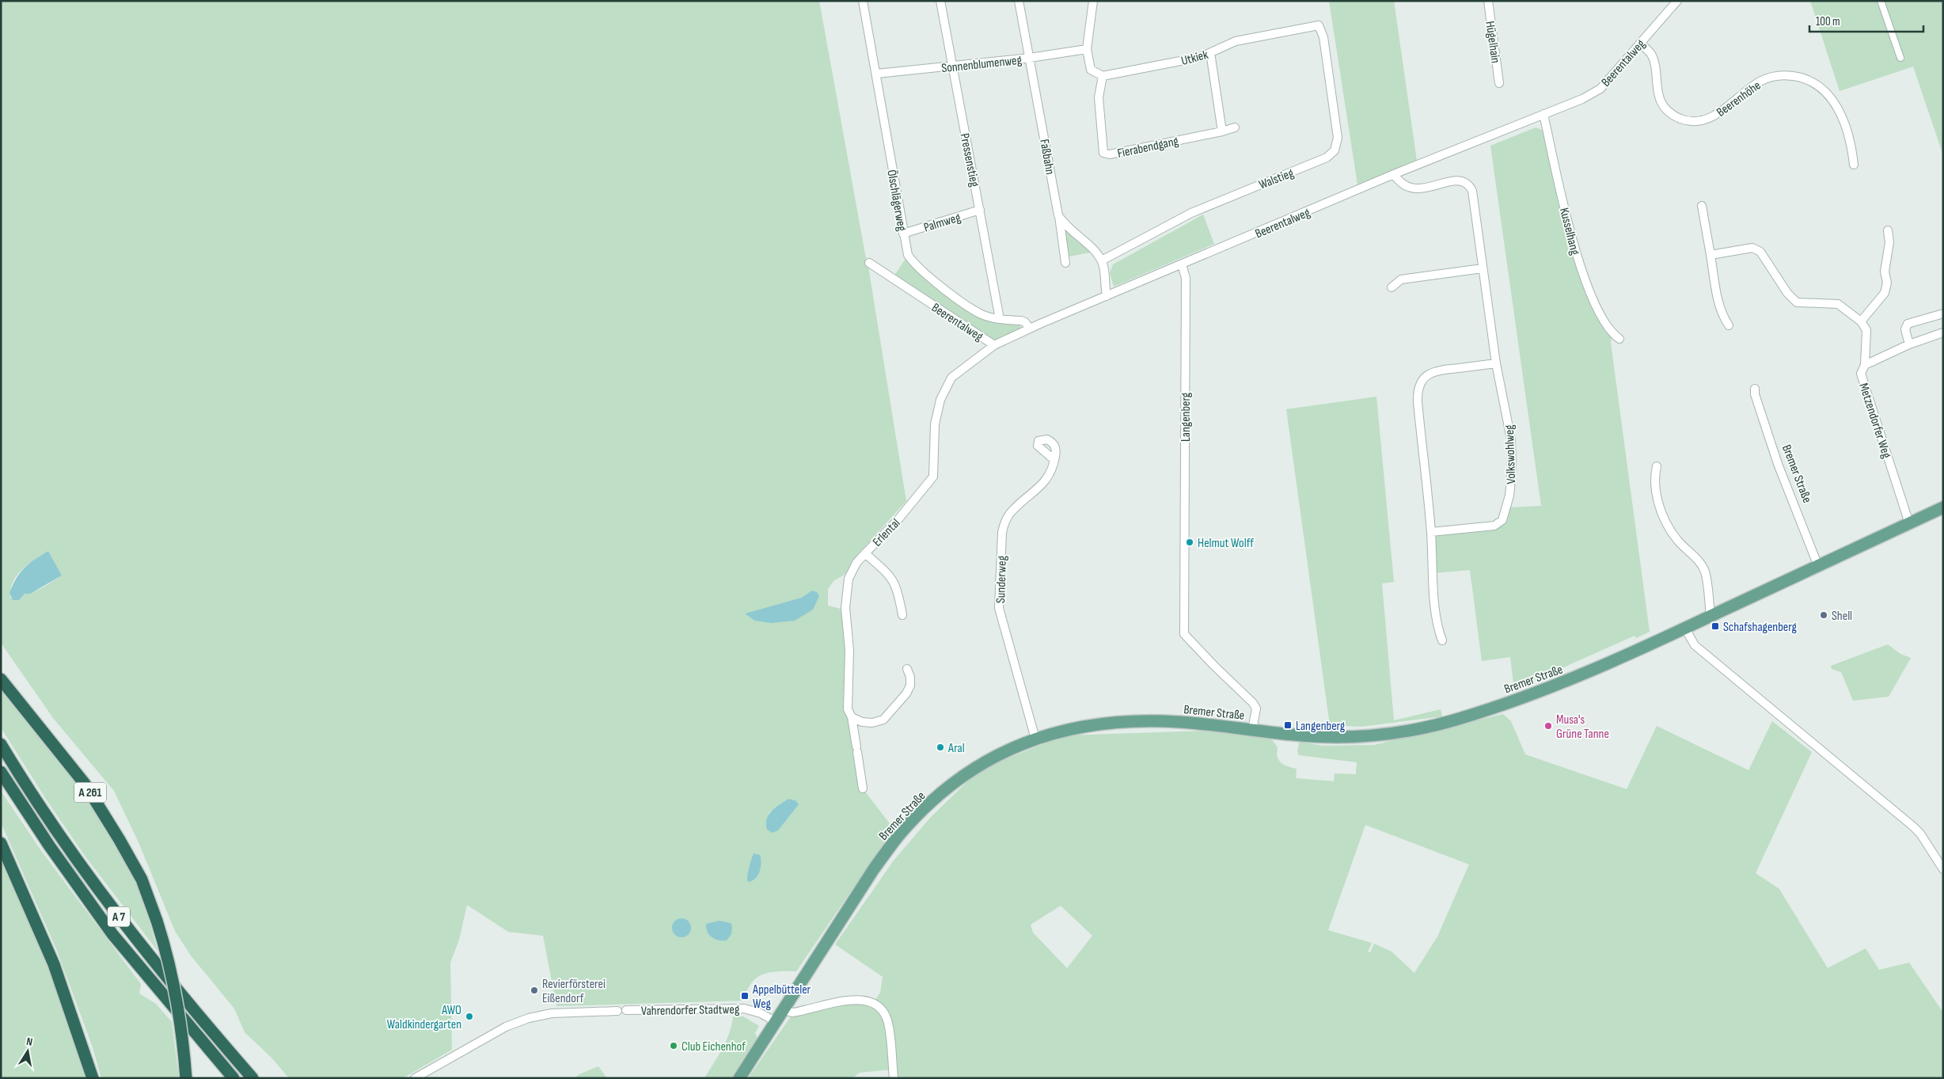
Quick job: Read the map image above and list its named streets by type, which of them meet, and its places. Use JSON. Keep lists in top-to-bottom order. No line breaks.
{"streets":{"highway":["A 261","A 7"],"main road":["Bremer Straße"],"street":["Hügelhain","Utkiek","Beerentalweg","Sonnenblumenweg","Beerenhöhe","Fierabendgang","Faßbahn","Pressenstieg","Walstieg","Ölschlägerweg","Palmweg","Kusselhang","Langenberg","Metzendorfer Weg","Volkswohlweg","Erlental","Sunderweg","Vahrendorfer Stadtweg"]},"crossings":[["Utkiek","Fierabendgang"],["Utkiek","Walstieg"],["Beerentalweg","Beerenhöhe"],["Beerentalweg","Ölschlägerweg"],["Beerentalweg","Kusselhang"],["Beerentalweg","Langenberg"],["Beerentalweg","Volkswohlweg"],["Beerentalweg","Erlental"],["Sonnenblumenweg","Faßbahn"],["Sonnenblumenweg","Pressenstieg"],["Sonnenblumenweg","Ölschlägerweg"],["Pressenstieg","Ölschlägerweg"],["Pressenstieg","Palmweg"],["Ölschlägerweg","Palmweg"],["Langenberg","Bremer Straße"],["Metzendorfer Weg","Bremer Straße"],["Bremer Straße","Sunderweg"],["Bremer Straße","Vahrendorfer Stadtweg"]],"places":{"other":["Helmut Wolff","Shell","Musa's Grüne Tanne","Aral","Revierförsterei Eißendorf","AWO Waldkindergarten","Club Eichenhof"],"transit":["Schafshagenberg","Langenberg","Appelbütteler Weg"]},"scale_bar":"100 m","north":"top"}
